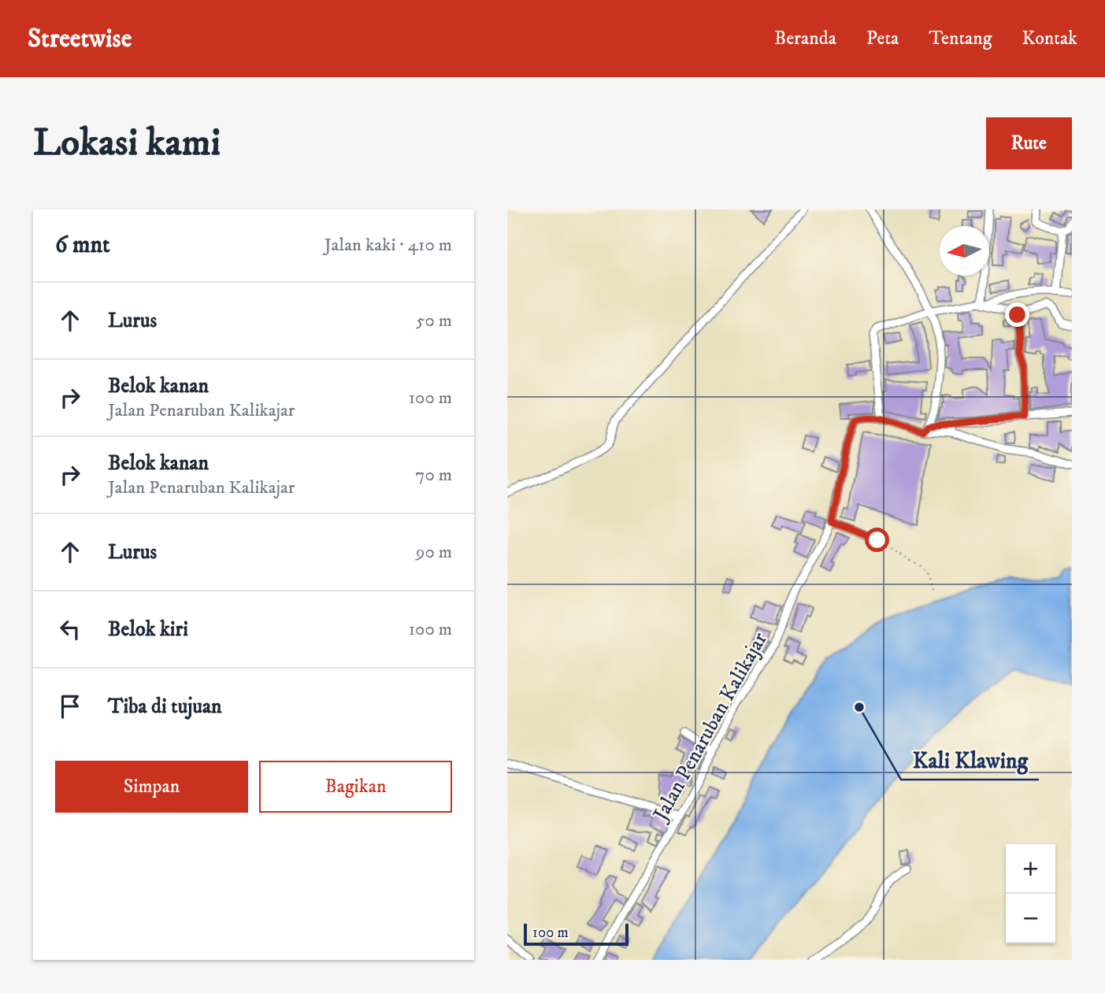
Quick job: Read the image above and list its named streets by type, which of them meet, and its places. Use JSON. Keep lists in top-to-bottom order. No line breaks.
{"streets":{"street":["Jalan Penaruban Kalikajar"]},"places":["Kali Klawing"],"scale_bar":"100 m","north":"left","page":{"header":"Streetwise","nav":["Beranda","Peta","Tentang","Kontak"],"buttons":["Rute",["Simpan","Bagikan"]],"title":"Lokasi kami","heading":["6 mnt","Jalan kaki · 410 m"],"list":[["Lurus","50 m"],["Belok kanan","Jalan Penaruban Kalikajar","100 m"],["Belok kanan","Jalan Penaruban Kalikajar","70 m"],["Lurus","90 m"],["Belok kiri","100 m"],"Tiba di tujuan"],"map_buttons":["+","−"],"scale":"100 m"}}
